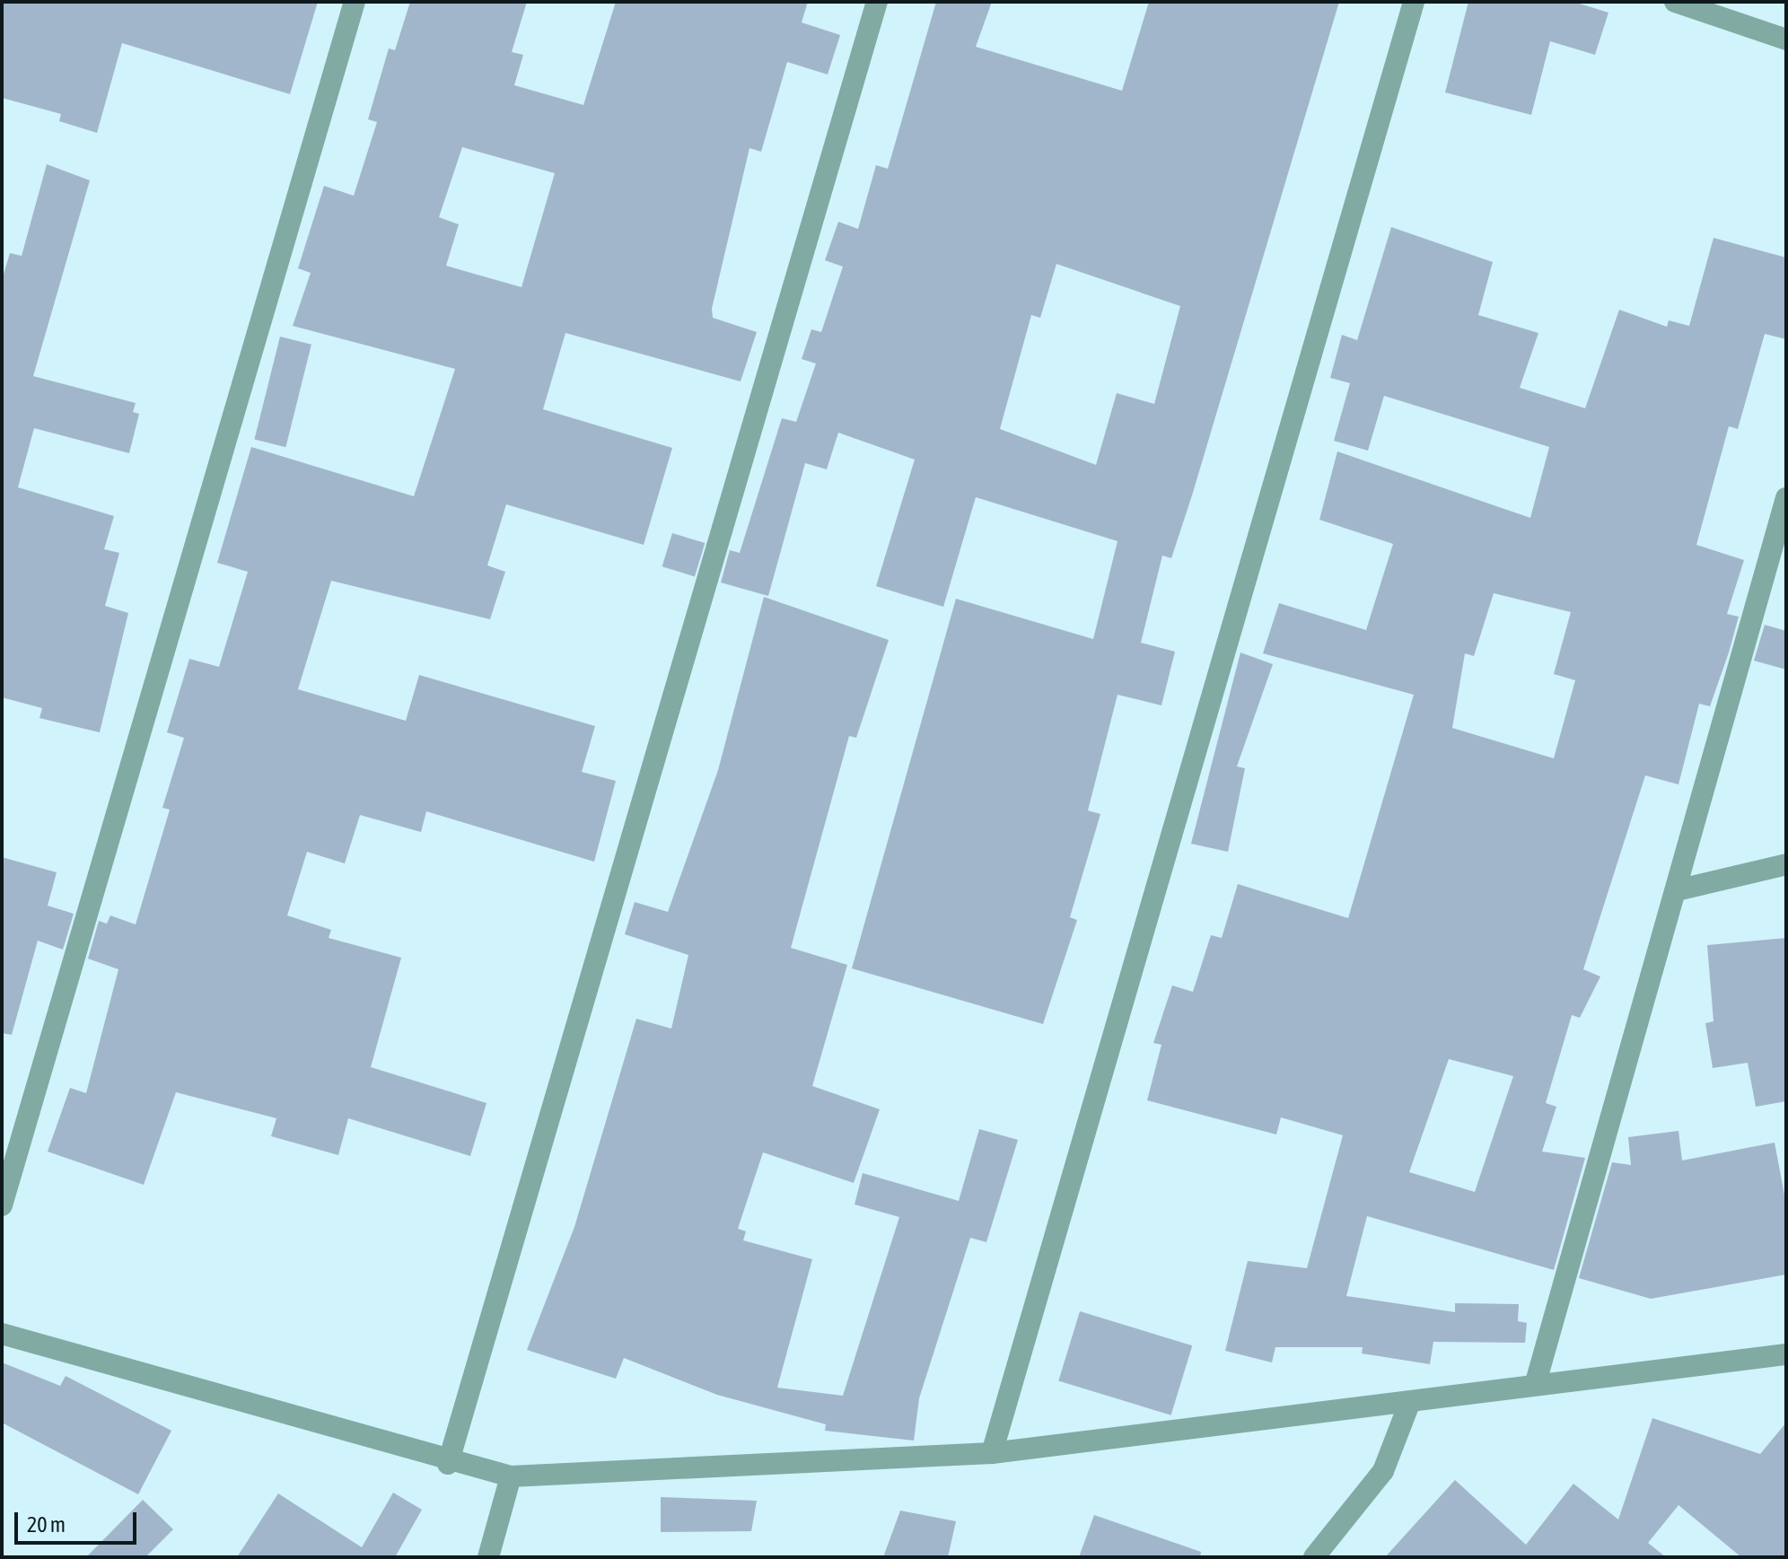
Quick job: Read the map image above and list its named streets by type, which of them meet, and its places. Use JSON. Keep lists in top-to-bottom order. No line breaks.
{"scale_bar":"20 m"}
